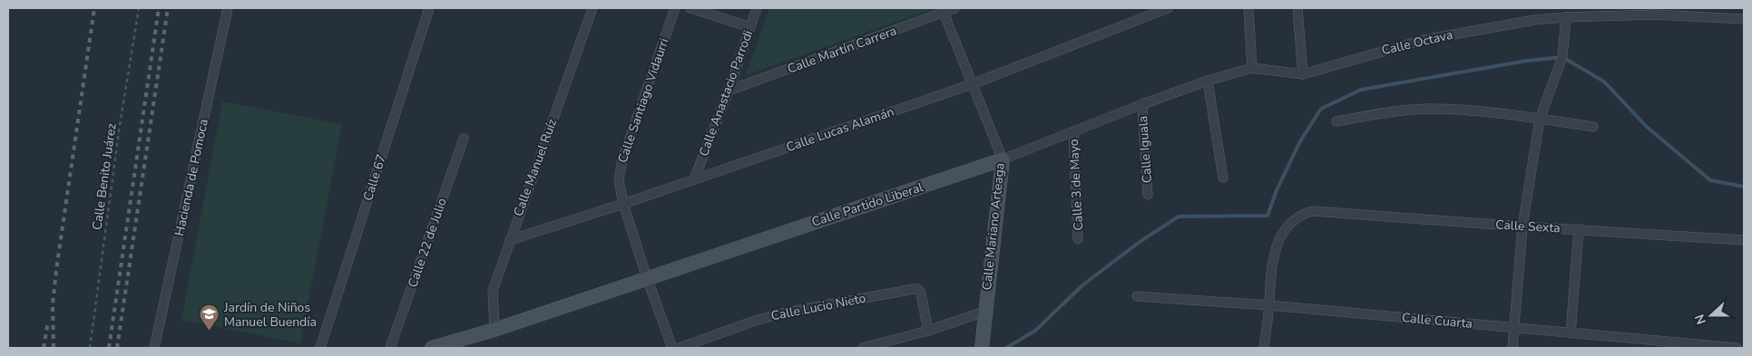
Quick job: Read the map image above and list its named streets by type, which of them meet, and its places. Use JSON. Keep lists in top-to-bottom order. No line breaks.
{"streets":{"street":["Calle Octava","Calle Martín Carrera","Calle Anastacio Parrodi","Calle Santiago Vidaurri","Calle Lucas Alamán","Calle Iguala","Calle Manuel Ruíz","Hacienda de Pomoca","Calle 67","Calle 3 de Mayo","Calle Partido Liberal","Calle Mariano Arteaga","Calle Sexta","Calle 22 de Julio","Calle Lucio Nieto","Calle Cuarta"],"path":["Calle Benito Juárez"]},"crossings":[["Calle Octava","Calle Partido Liberal"],["Calle Martín Carrera","Calle Anastacio Parrodi"],["Calle Martín Carrera","Calle Mariano Arteaga"],["Calle Anastacio Parrodi","Calle Lucas Alamán"],["Calle Santiago Vidaurri","Calle Lucas Alamán"],["Calle Santiago Vidaurri","Calle Partido Liberal"],["Calle Lucas Alamán","Calle Manuel Ruíz"],["Calle Lucas Alamán","Calle Mariano Arteaga"],["Calle Iguala","Calle Partido Liberal"],["Calle Manuel Ruíz","Calle Partido Liberal"],["Calle 3 de Mayo","Calle Partido Liberal"],["Calle Partido Liberal","Calle Mariano Arteaga"],["Calle Sexta","Calle Cuarta"]],"places":{"school or university":["Jardín de Niños Manuel Buendía"]},"north":"left"}
